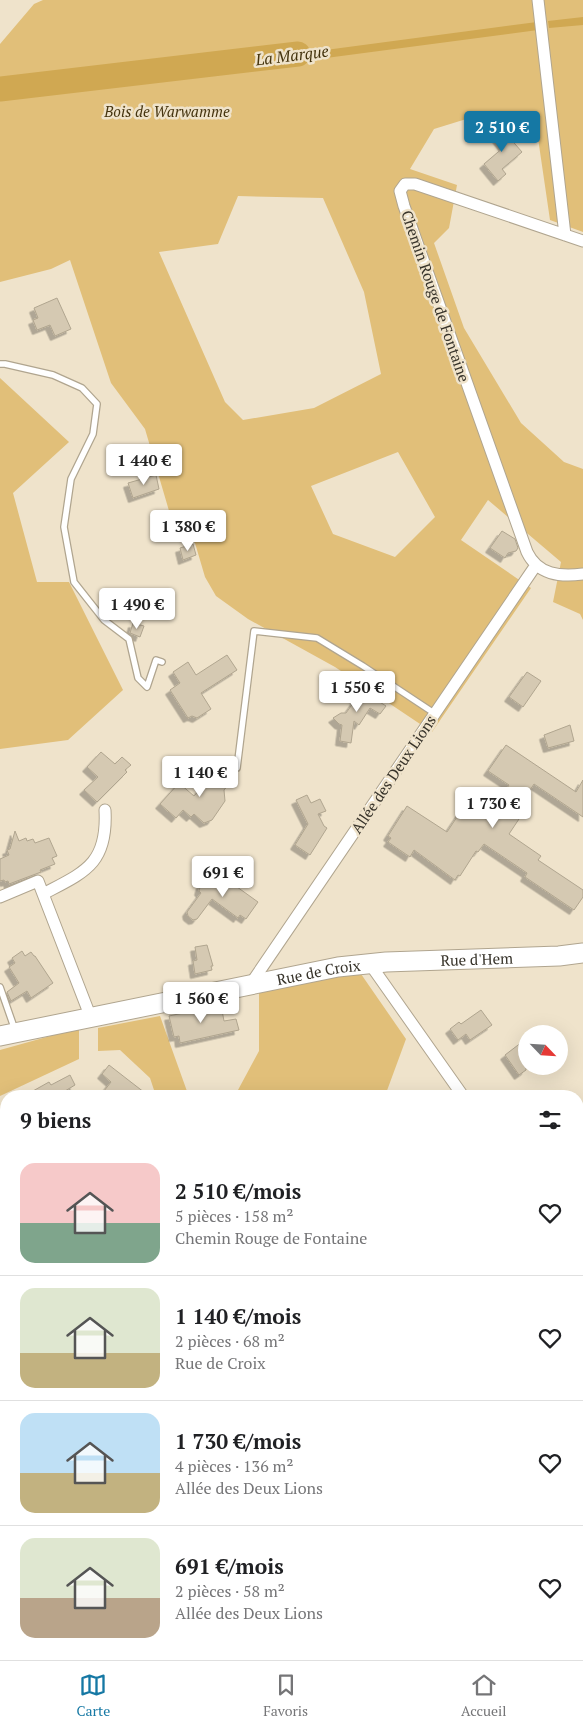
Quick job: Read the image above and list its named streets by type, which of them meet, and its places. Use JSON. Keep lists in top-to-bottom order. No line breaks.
{"streets":{"main road":["Rue d'Hem","Rue de Croix"],"street":["Chemin Rouge de Fontaine","Allée des Deux Lions"]},"crossings":[["Chemin Rouge de Fontaine","Allée des Deux Lions"],["Allée des Deux Lions","Rue de Croix"],["Rue d'Hem","Rue de Croix"]],"water":["La Marque"],"parks":["Bois de Warwamme"],"north":"bottom right","page":{"price":["2 510 €","1 440 €","1 380 €","1 490 €","1 550 €","1 140 €","1 730 €","691 €","1 560 €"],"heading":"9 biens","list":[{"name":"2 510 €/mois","note":"5 pièces · 158 m² · Chemin Rouge de Fontaine"},{"name":"1 140 €/mois","note":"2 pièces · 68 m² · Rue de Croix"},{"name":"1 730 €/mois","note":"4 pièces · 136 m² · Allée des Deux Lions"},{"name":"691 €/mois","note":"2 pièces · 58 m² · Allée des Deux Lions"}],"tabs":["Carte","Favoris","Accueil"]}}
